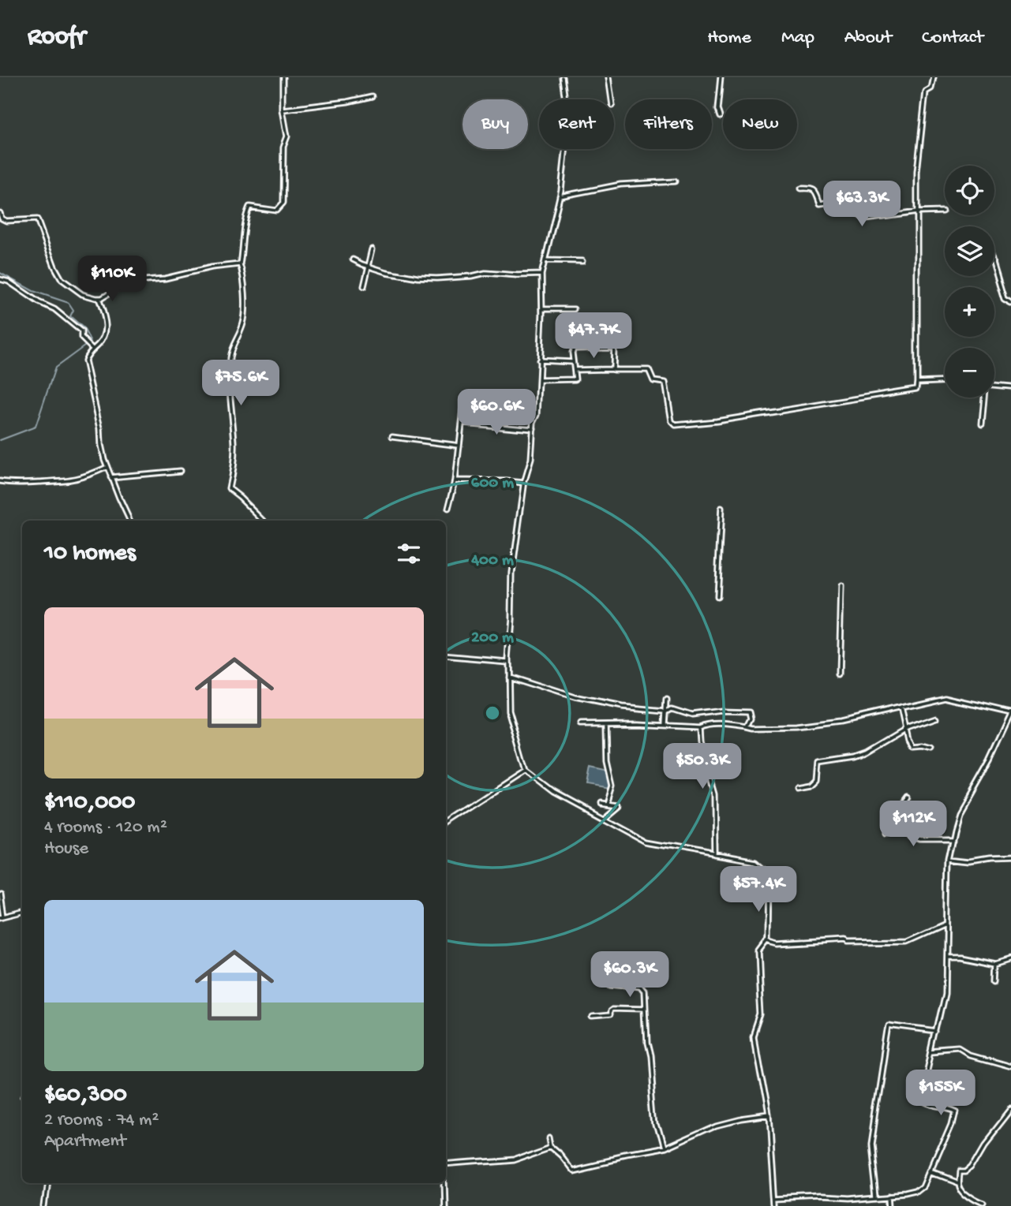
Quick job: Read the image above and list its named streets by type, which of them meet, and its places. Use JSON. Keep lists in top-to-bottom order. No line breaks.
{"page":{"header":"Roofr","nav":["Home","Map","About","Contact"],"chip":["Buy","Rent","Filters","New"],"map_buttons":["+","−"],"price":["$63.3K","$110K","$47.7K","$75.6K","$60.6K","$50.3K","$112K","$57.4K","$60.3K","$155K"],"heading":"10 homes","list":[{"name":"$110,000","note":"4 rooms · 120 m² · House"},{"name":"$60,300","note":"2 rooms · 74 m² · Apartment"}]},"rings":["600 m","400 m","200 m"]}
